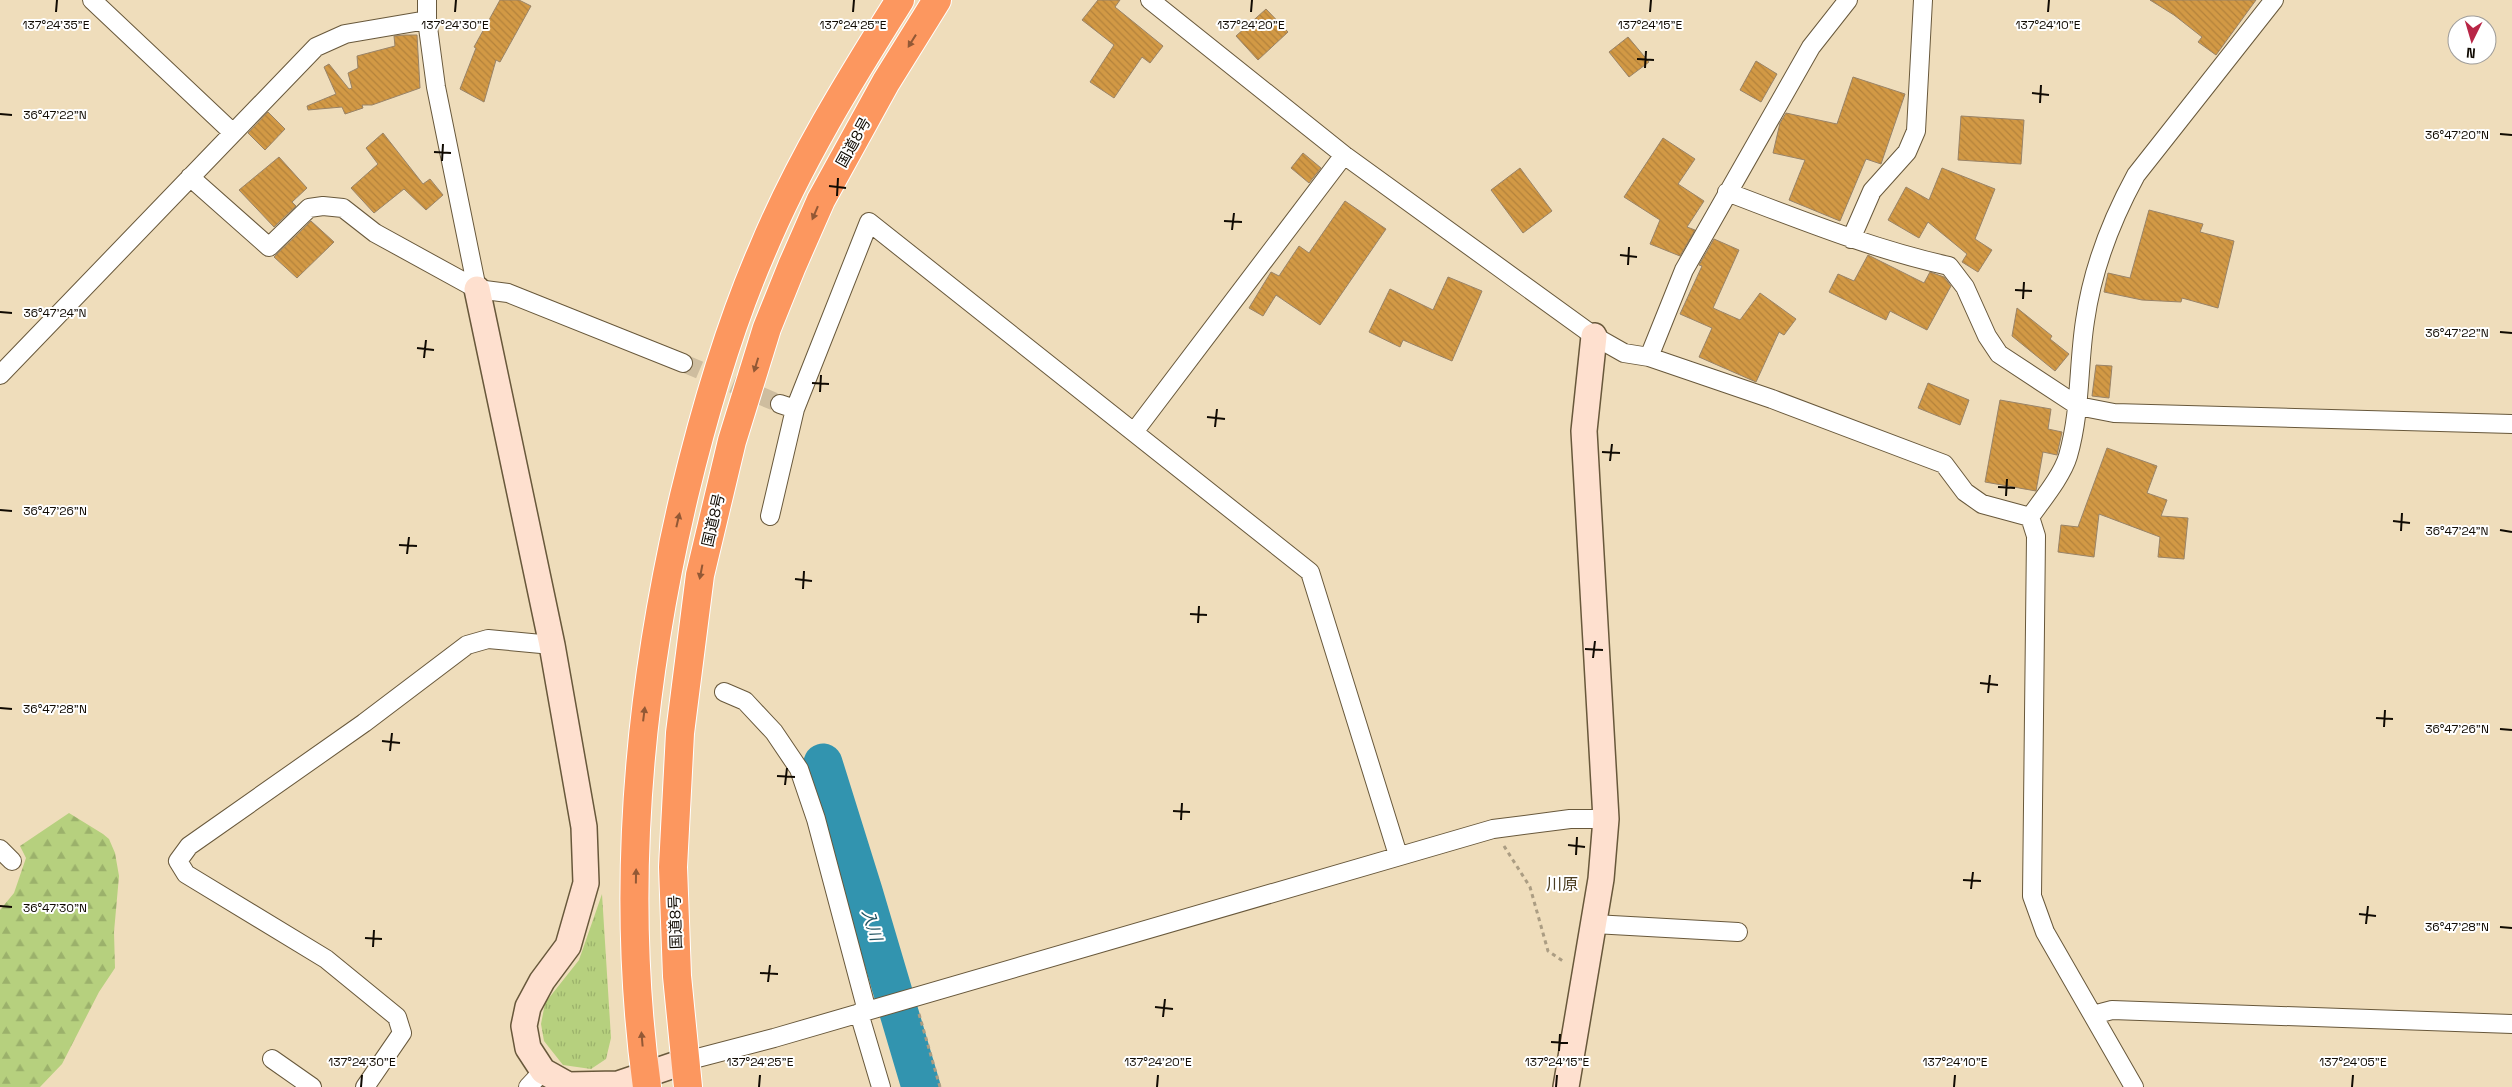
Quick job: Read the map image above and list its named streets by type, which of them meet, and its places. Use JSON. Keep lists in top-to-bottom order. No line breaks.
{"streets":{"highway":["国道8号"]},"districts":["川原"],"water":["入川"],"north":"bottom","coordinates":["137°24'30\"E","137°24'25\"E","137°24'20\"E","137°24'15\"E","137°24'10\"E","137°24'35\"E","36°47'22\"N","36°47'20\"N","36°47'24\"N","36°47'26\"N","36°47'28\"N","36°47'30\"N","137°24'05\"E"]}
